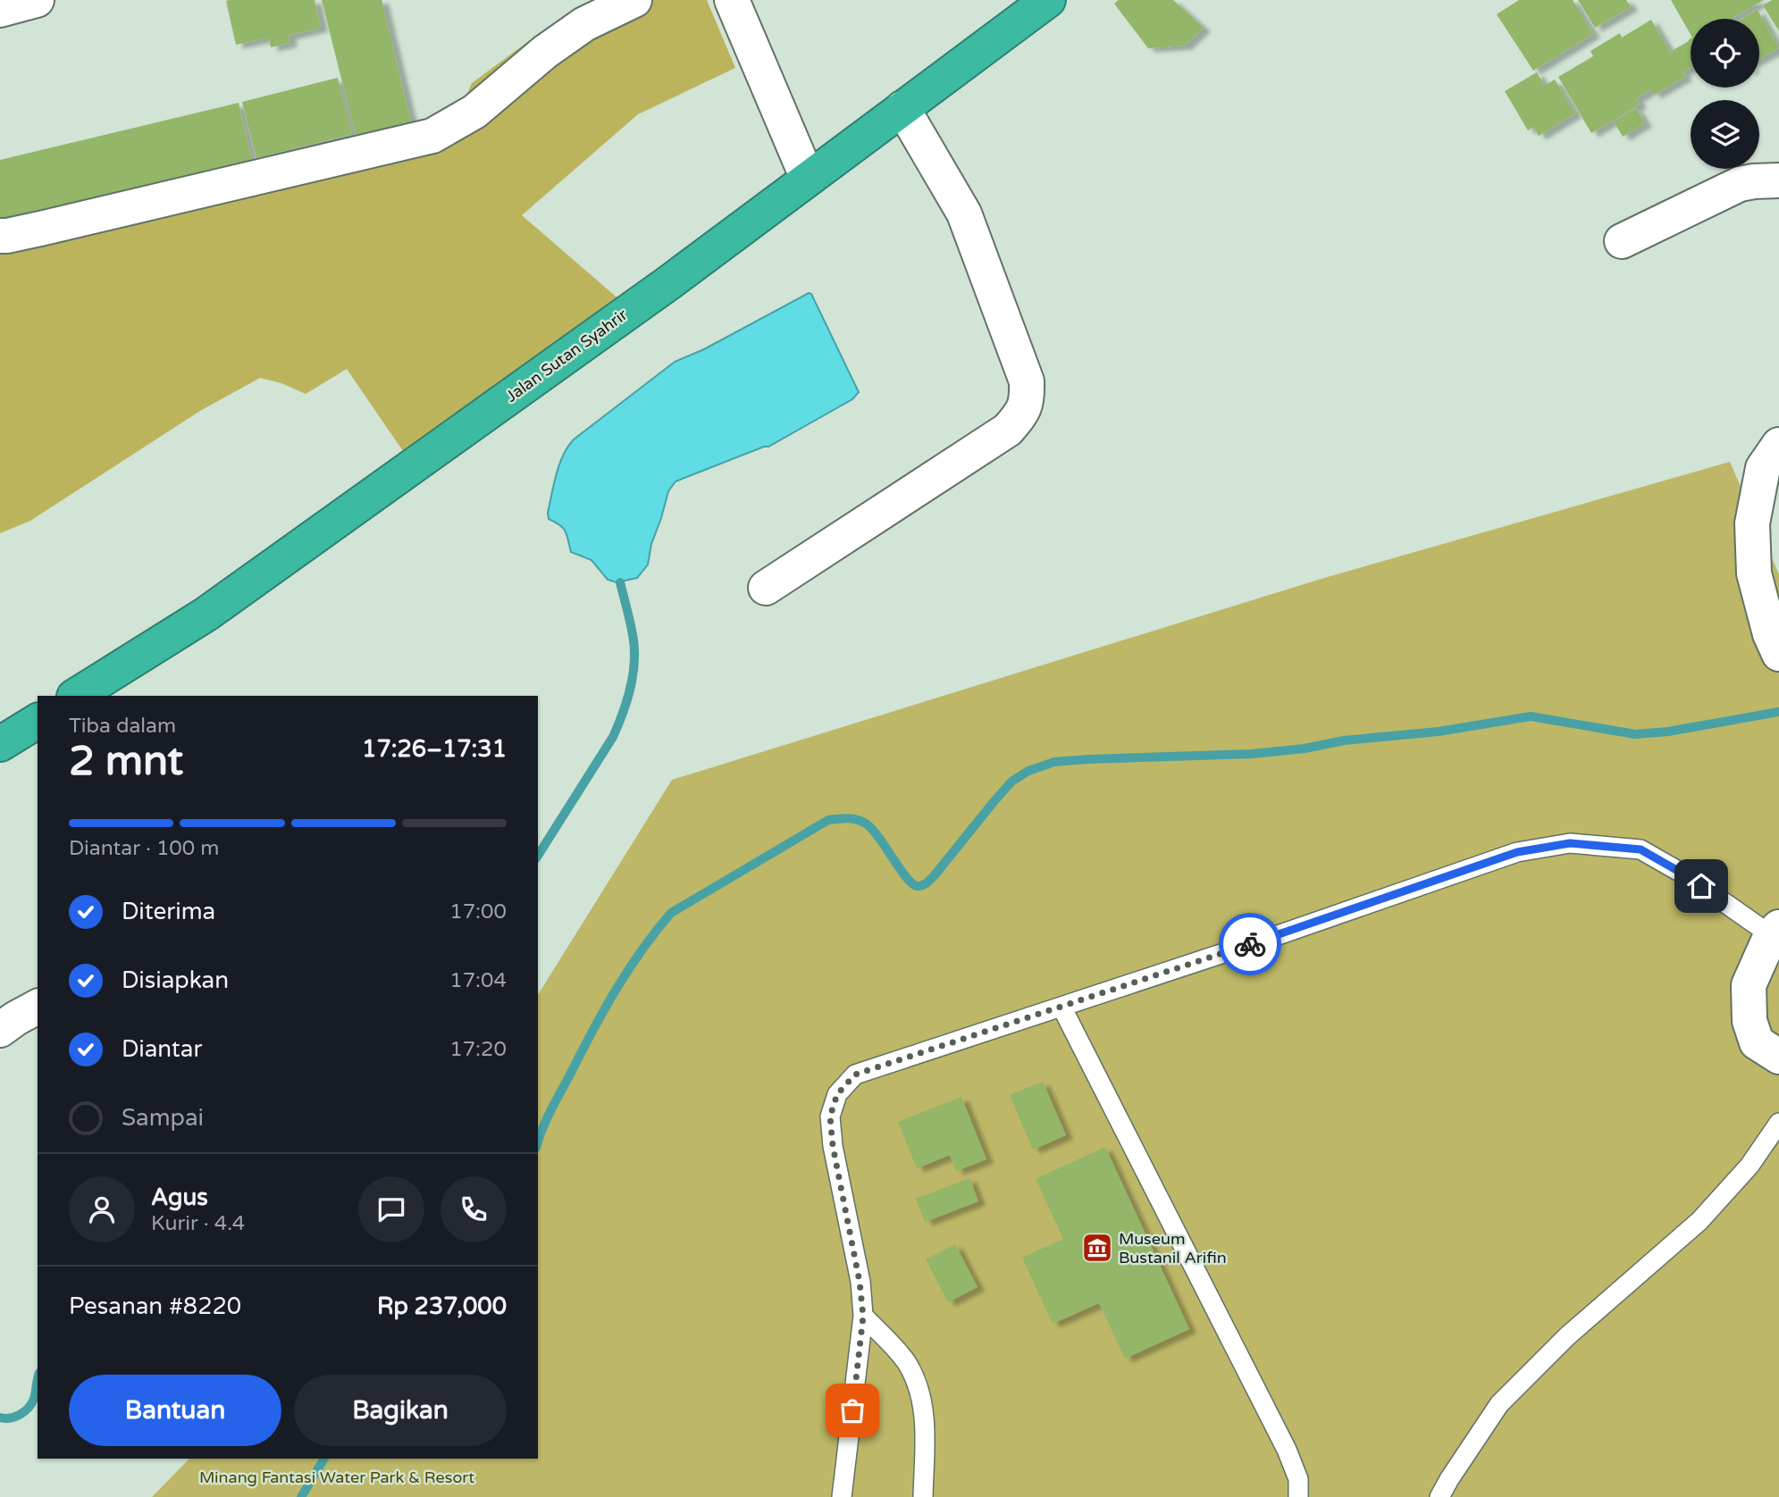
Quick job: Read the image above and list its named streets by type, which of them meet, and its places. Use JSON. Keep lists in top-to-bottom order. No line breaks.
{"streets":{"highway":["Jalan Sutan Syahrir"]},"parks":["Minang Fantasi Water Park & Resort"],"places":{"museum":["Museum Bustanil Arifin"]},"page":{"heading":["2 mnt","Tiba dalam","17:26–17:31"],"panel":["Agus","Kurir · 4.4","Pesanan #8220","Rp 237,000"],"bar":"Diantar · 100 m","list":[["Diterima","17:00"],["Disiapkan","17:04"],["Diantar","17:20"],"Sampai"],"buttons":["Bantuan","Bagikan"]}}
